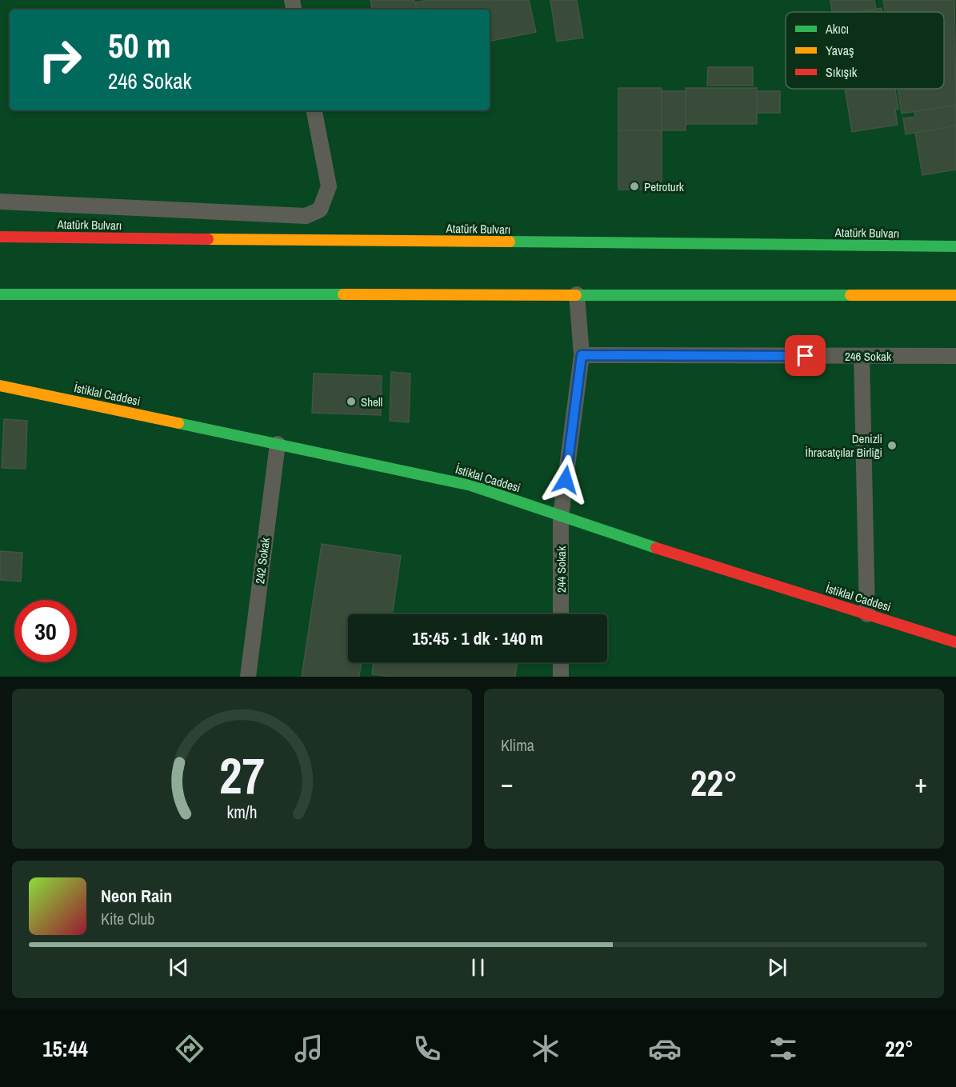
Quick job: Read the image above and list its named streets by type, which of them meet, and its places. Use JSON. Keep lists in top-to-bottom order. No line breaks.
{"streets":{"main road":["Atatürk Bulvarı","İstiklal Caddesi"],"street":["246 Sokak","242 Sokak","244 Sokak"]},"crossings":[["246 Sokak","244 Sokak"],["İstiklal Caddesi","242 Sokak"],["İstiklal Caddesi","244 Sokak"]],"places":["Petroturk","Shell","Denizli İhracatçılar Birliği"],"legend":["Akıcı","Yavaş","Sıkışık"],"page":{"turn":["50 m","246 Sokak"],"limit":"30","trip":"15:45 · 1 dk · 140 m","tile":"Klima","heat":["−","22°","+"],"song":["Neon Rain","Kite Club"],"tabs":["15:44","22°"],"gauge":["27","km/h"]}}
